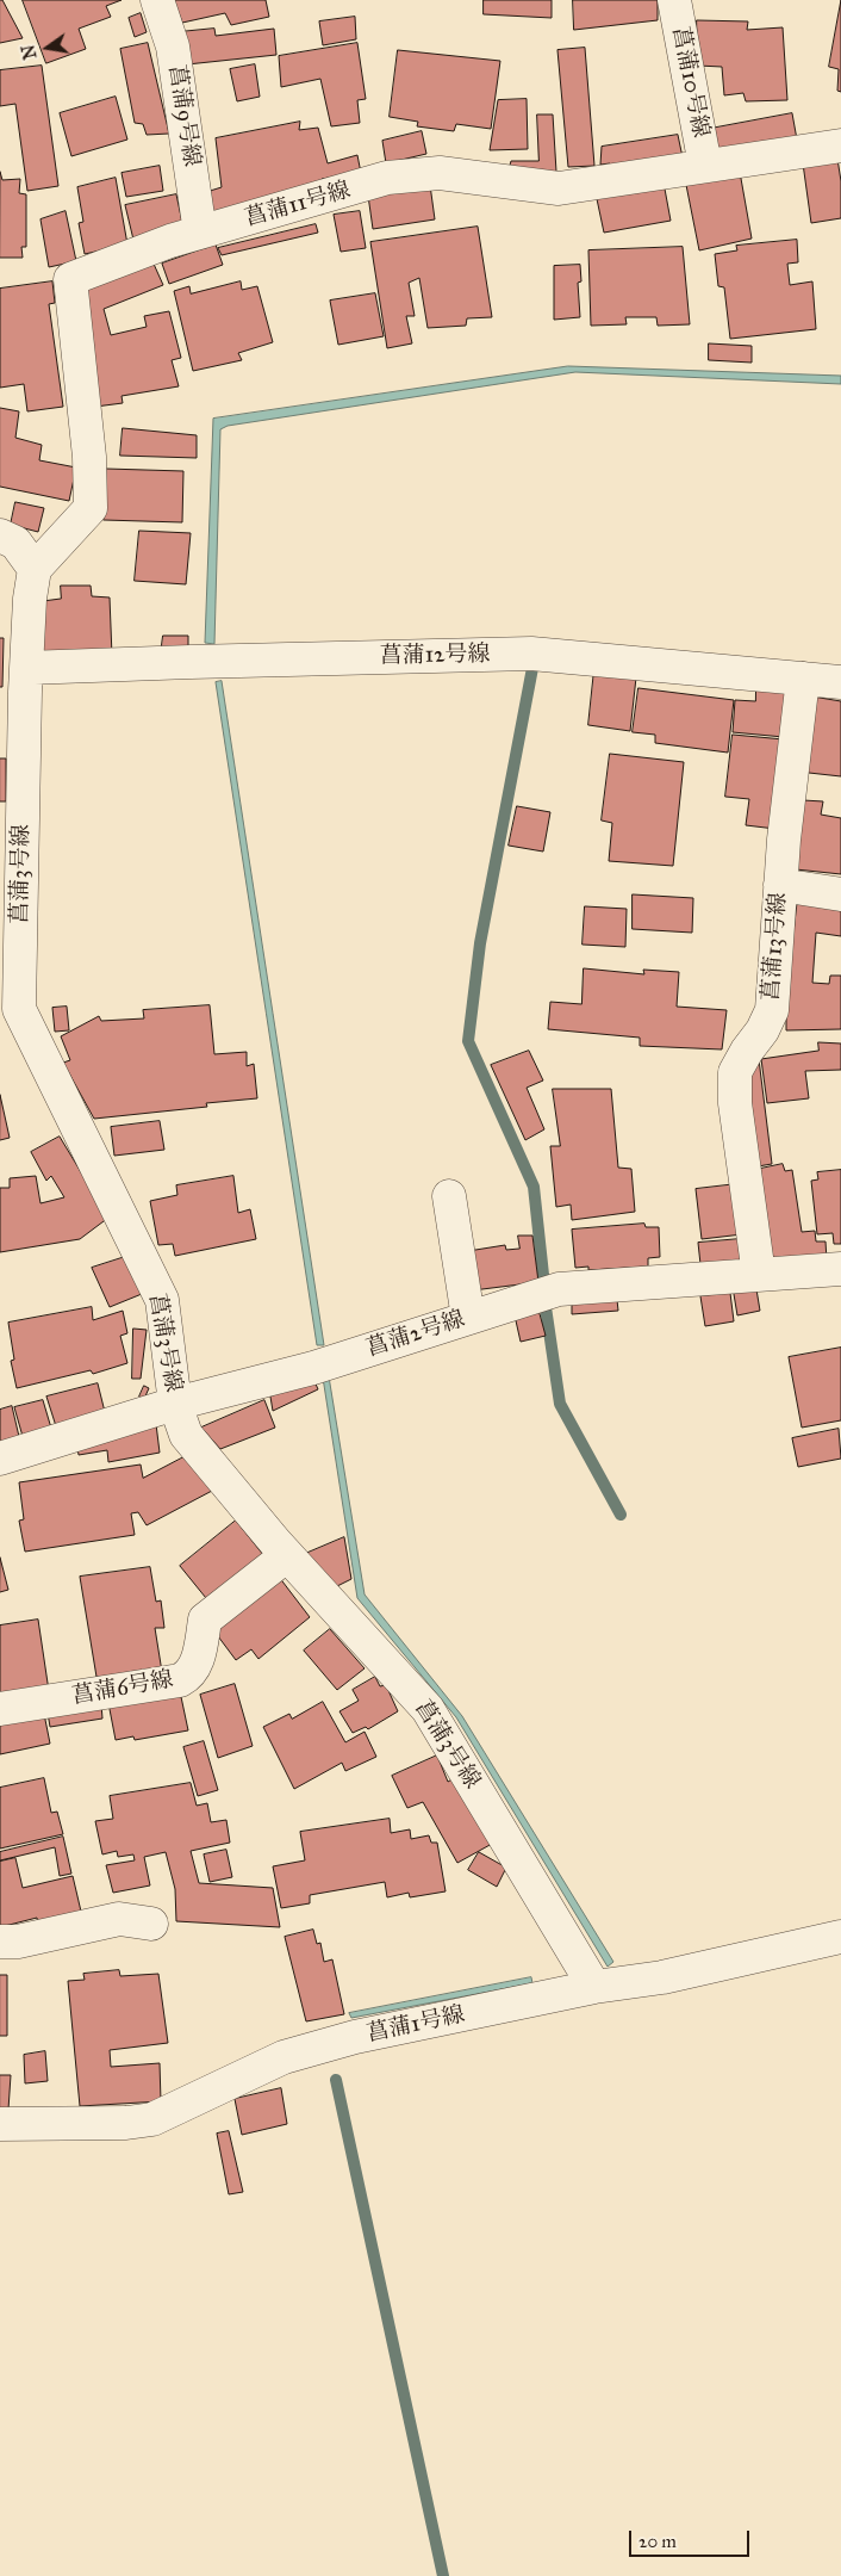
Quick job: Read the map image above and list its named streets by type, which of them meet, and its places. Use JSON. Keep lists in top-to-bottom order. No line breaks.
{"streets":{"street":["菖蒲10号線","菖蒲9号線","菖蒲11号線","菖蒲12号線","菖蒲3号線","菖蒲13号線","菖蒲2号線","菖蒲6号線","菖蒲1号線"]},"crossings":[["菖蒲10号線","菖蒲11号線"],["菖蒲9号線","菖蒲11号線"],["菖蒲11号線","菖蒲3号線"],["菖蒲12号線","菖蒲3号線"],["菖蒲12号線","菖蒲13号線"],["菖蒲3号線","菖蒲2号線"],["菖蒲3号線","菖蒲6号線"],["菖蒲3号線","菖蒲1号線"],["菖蒲13号線","菖蒲2号線"]],"scale_bar":"20 m","north":"left"}
